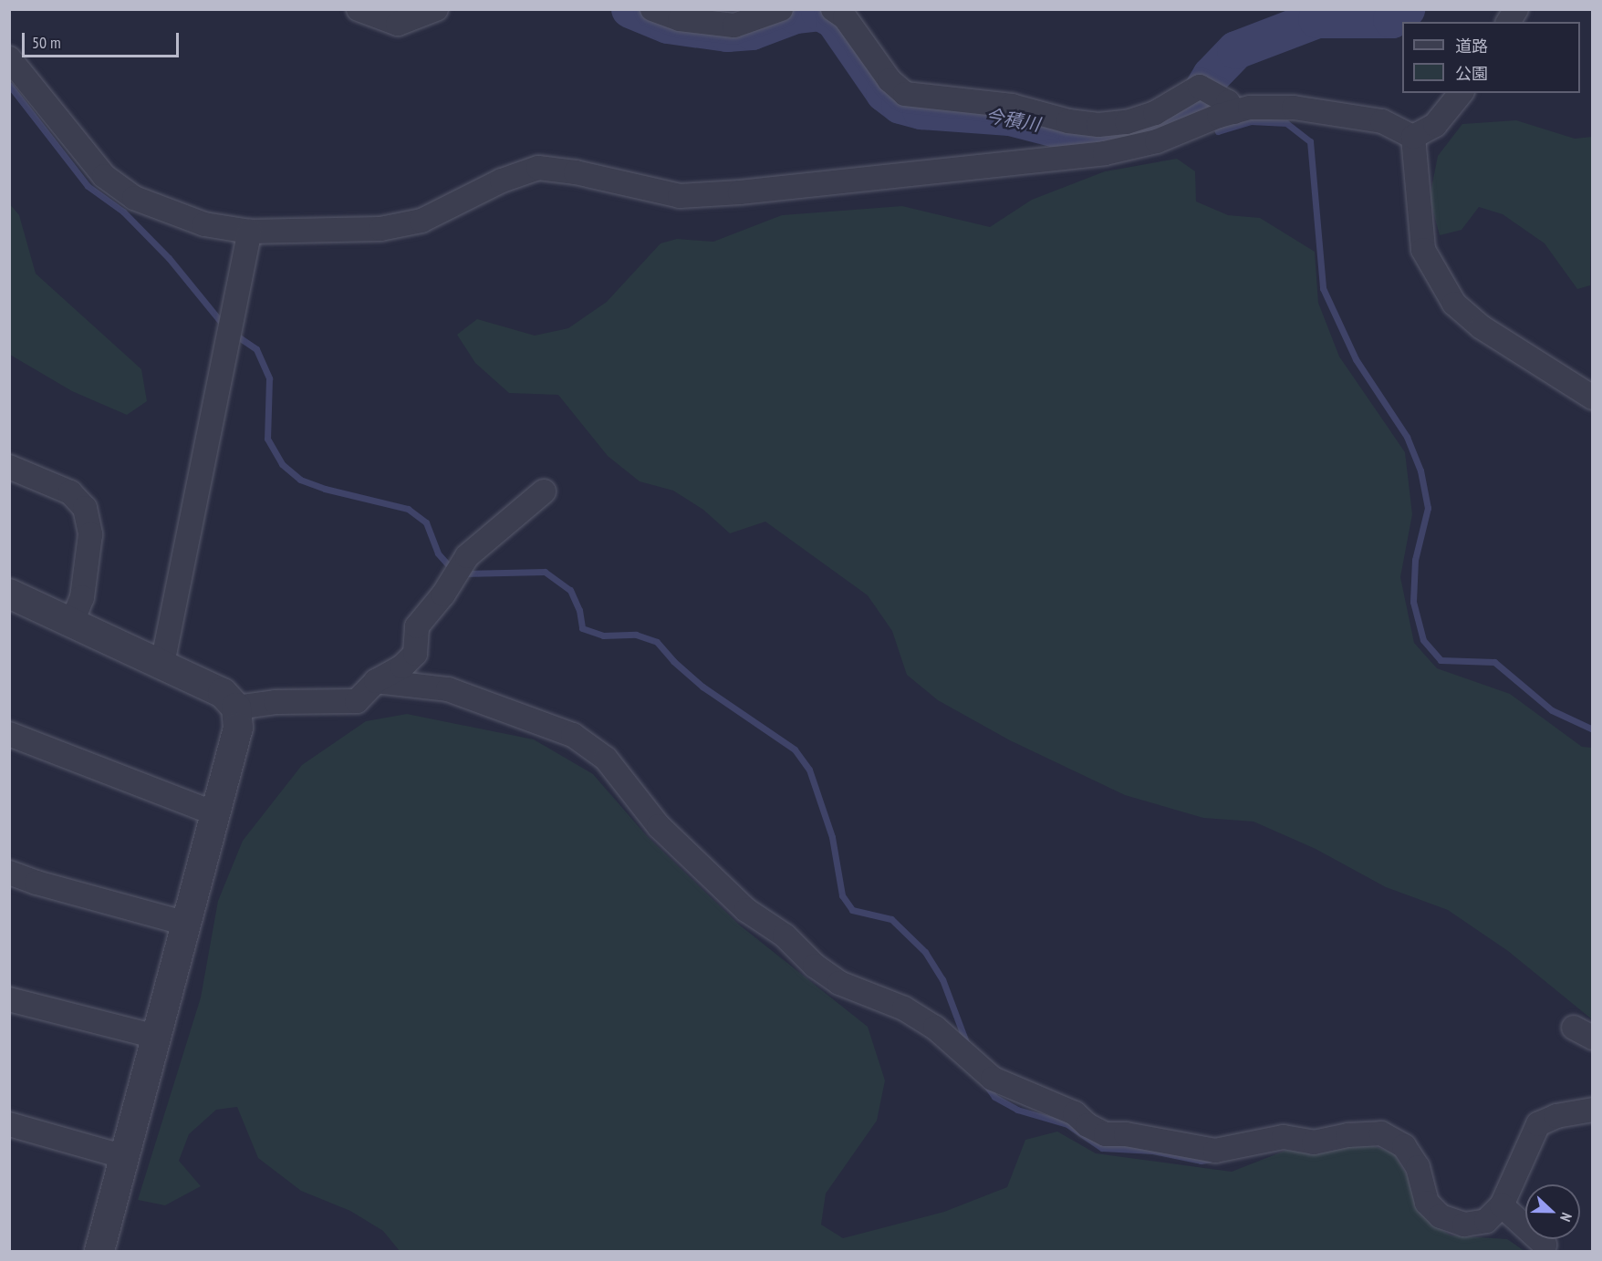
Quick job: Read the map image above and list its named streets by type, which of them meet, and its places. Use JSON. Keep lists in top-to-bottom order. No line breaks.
{"water":["今積川"],"legend":["道路","公園"],"scale_bar":"50 m","north":"right"}
